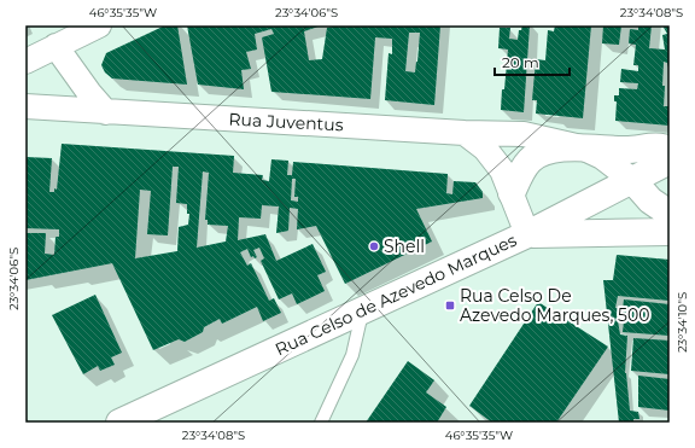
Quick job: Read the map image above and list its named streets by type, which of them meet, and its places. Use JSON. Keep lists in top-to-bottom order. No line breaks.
{"streets":{"main road":["Rua Juventus","Rua Celso de Azevedo Marques"]},"crossings":[["Rua Juventus","Rua Celso de Azevedo Marques"]],"places":{"other":["Shell"],"transit":["Rua Celso De Azevedo Marques, 500"]},"scale_bar":"20 m","coordinates":["46°35'35\"W","23°34'06\"S","23°34'08\"S","23°34'10\"S"]}
